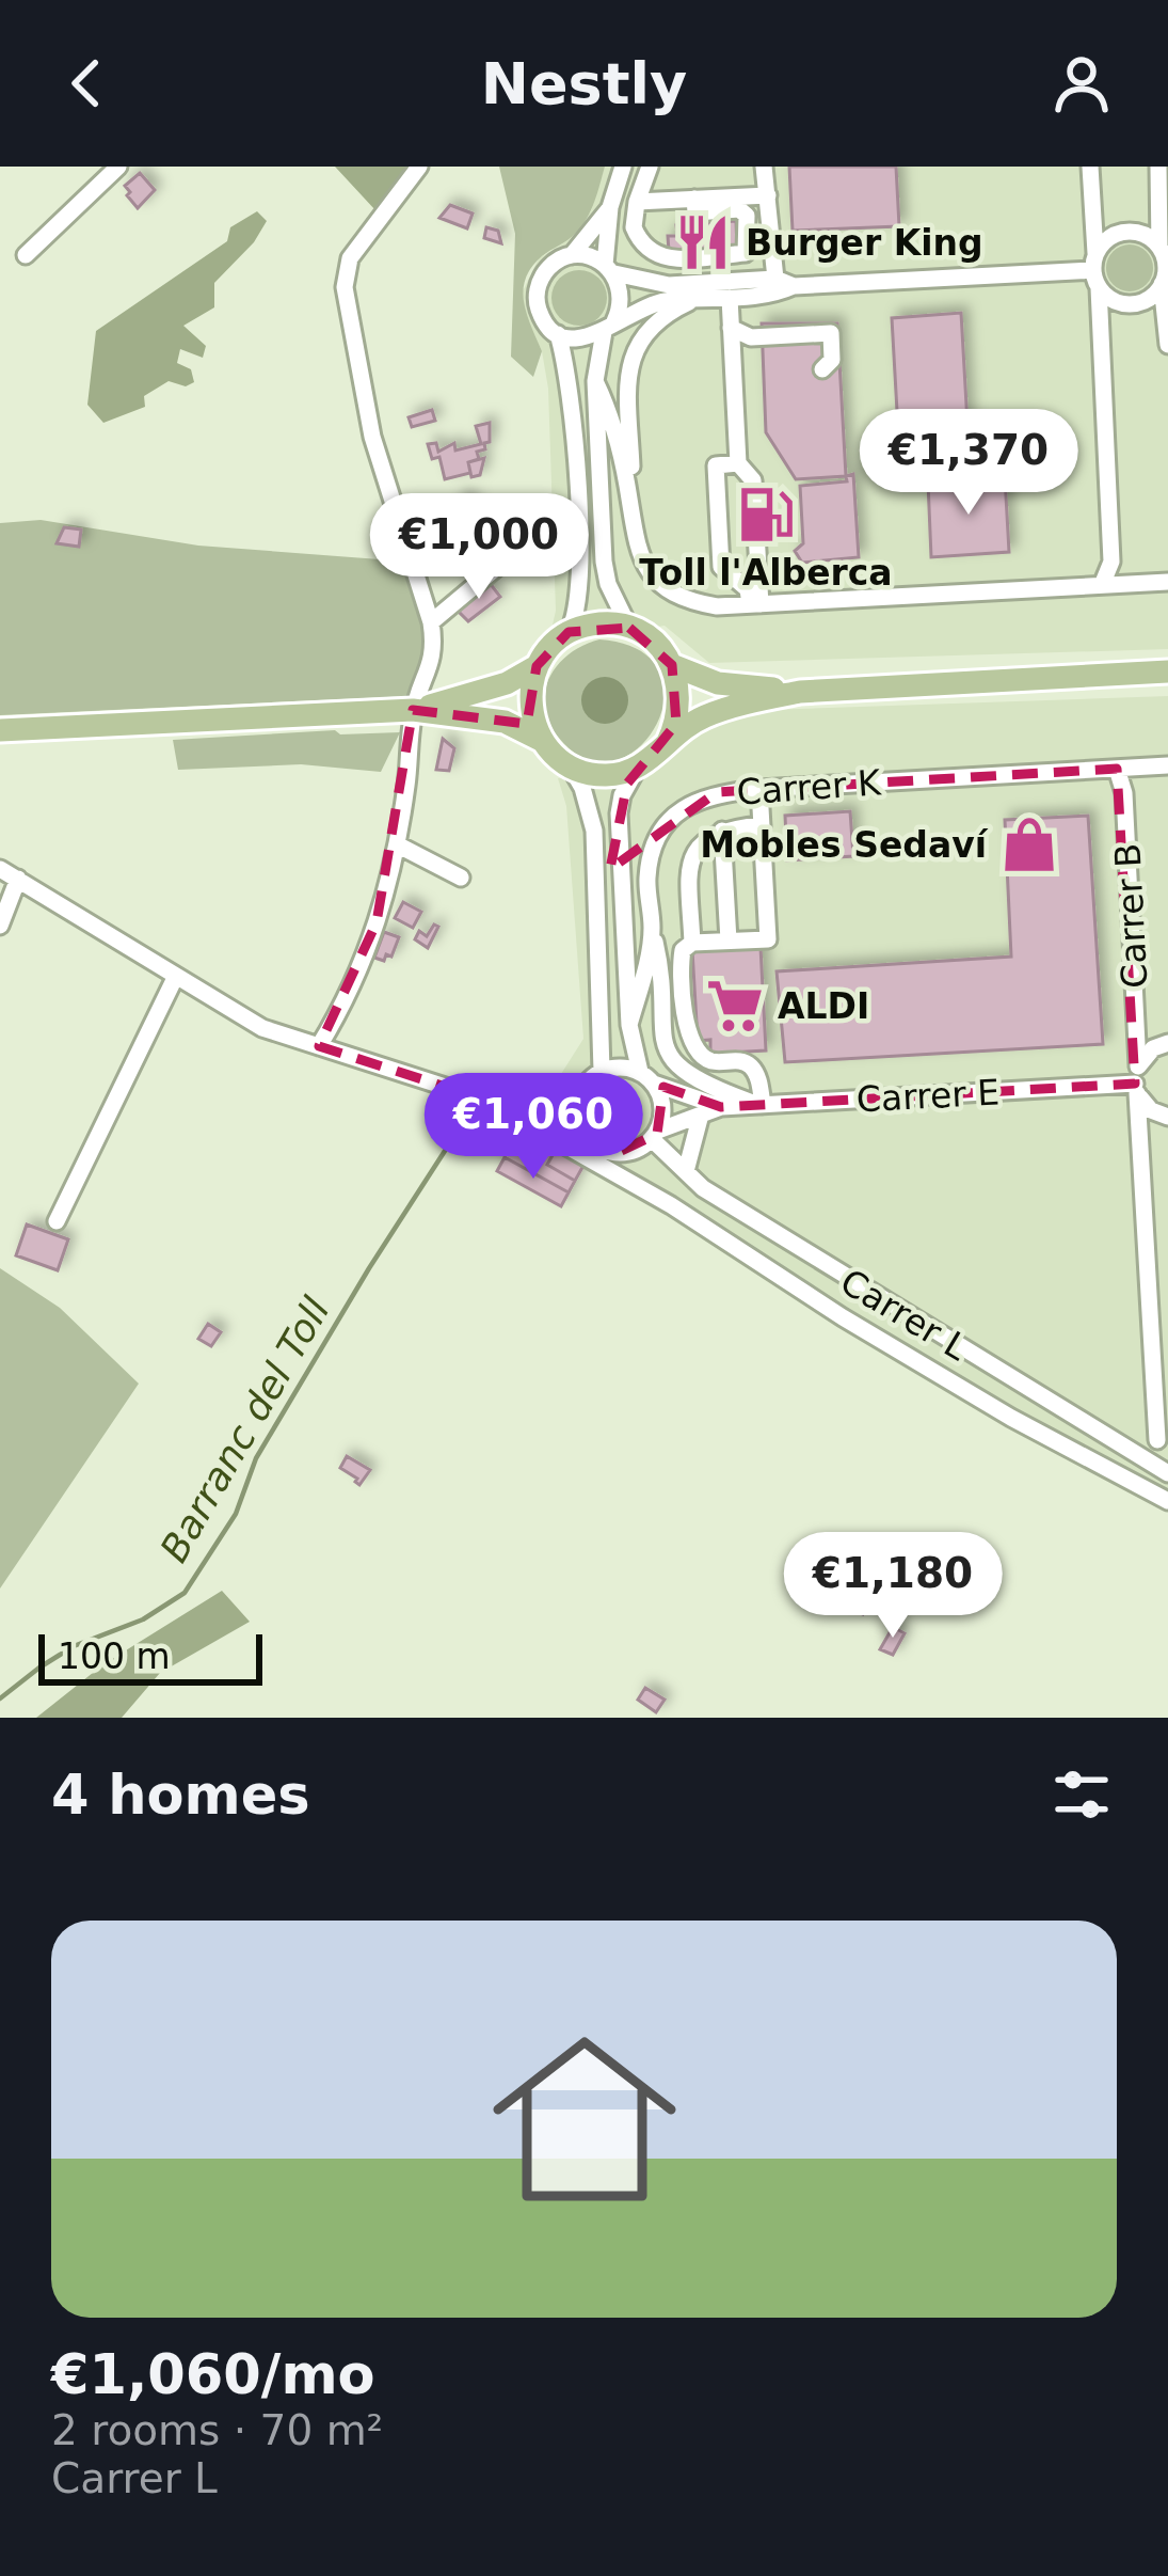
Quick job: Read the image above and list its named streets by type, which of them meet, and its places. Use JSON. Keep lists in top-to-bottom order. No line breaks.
{"streets":{"street":["Carrer K","Carrer B","Carrer E","Carrer L"]},"crossings":[["Carrer K","Carrer B"],["Carrer B","Carrer E"]],"water":["Barranc del Toll"],"places":{"restaurant":["Burger King"],"fuel station":["Toll l'Alberca"],"shop":["Mobles Sedaví"],"supermarket":["ALDI"]},"scale_bar":"100 m","page":{"header":"Nestly","price":["€1,370","€1,000","€1,060","€1,180"],"scale":"100 m","heading":"4 homes","list":[{"name":"€1,060/mo","note":"2 rooms · 70 m² · Carrer L"}]}}
